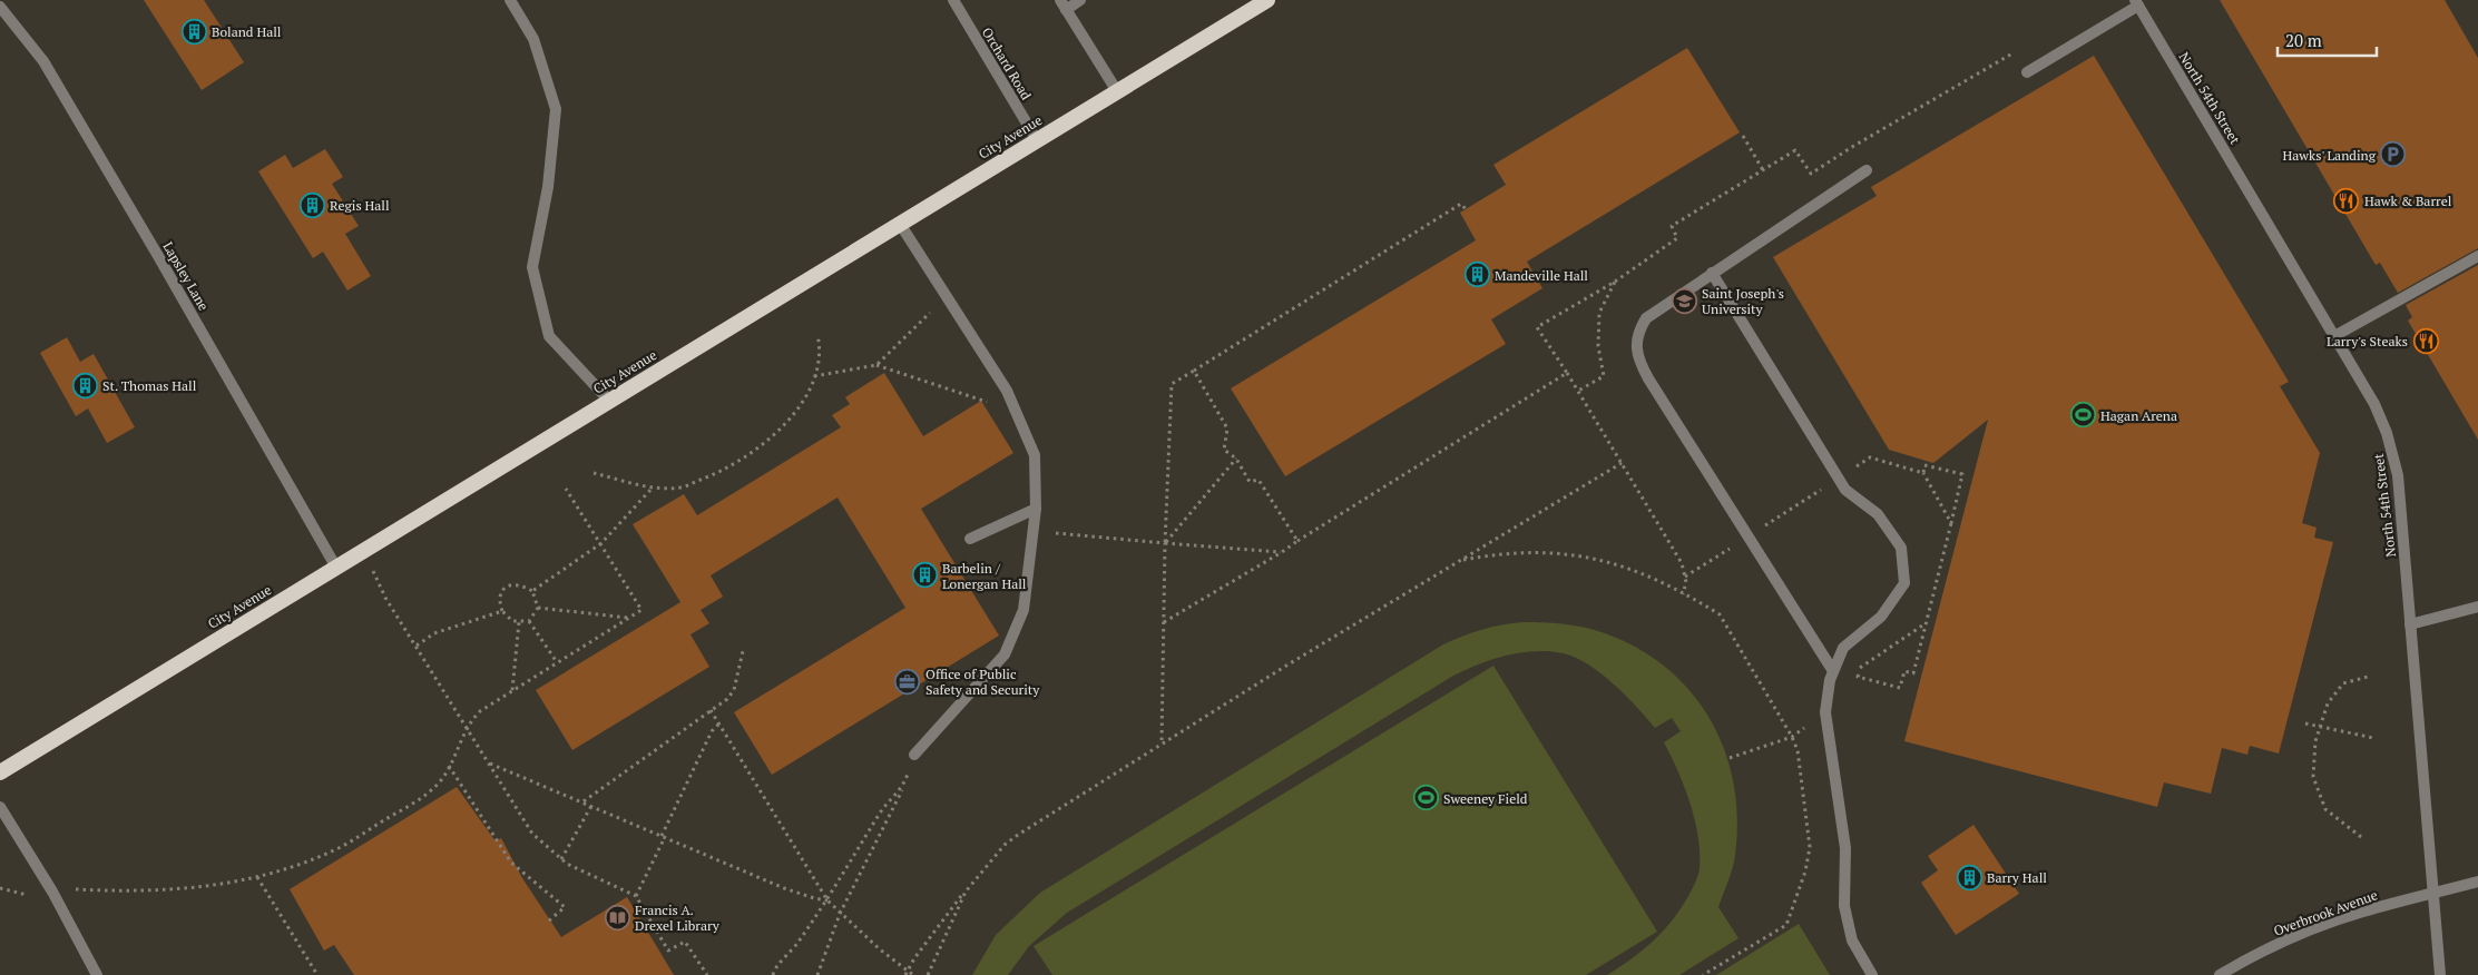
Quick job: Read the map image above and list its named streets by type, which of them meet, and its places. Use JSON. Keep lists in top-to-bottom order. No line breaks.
{"streets":{"highway":["City Avenue"],"street":["Orchard Road","North 54th Street","Lapsley Lane","Overbrook Avenue"]},"crossings":[["Orchard Road","City Avenue"],["North 54th Street","Overbrook Avenue"],["City Avenue","Lapsley Lane"]],"places":{"building":["Boland Hall","Regis Hall","Mandeville Hall","St. Thomas Hall","Barbelin / Lonergan Hall","Barry Hall"],"parking":["Hawks' Landing"],"restaurant":["Hawk & Barrel","Larry's Steaks"],"school or university":["Saint Joseph's University"],"sports":["Hagan Arena","Sweeney Field"],"office":["Office of Public Safety and Security"],"library":["Francis A. Drexel Library"]},"scale_bar":"20 m"}
